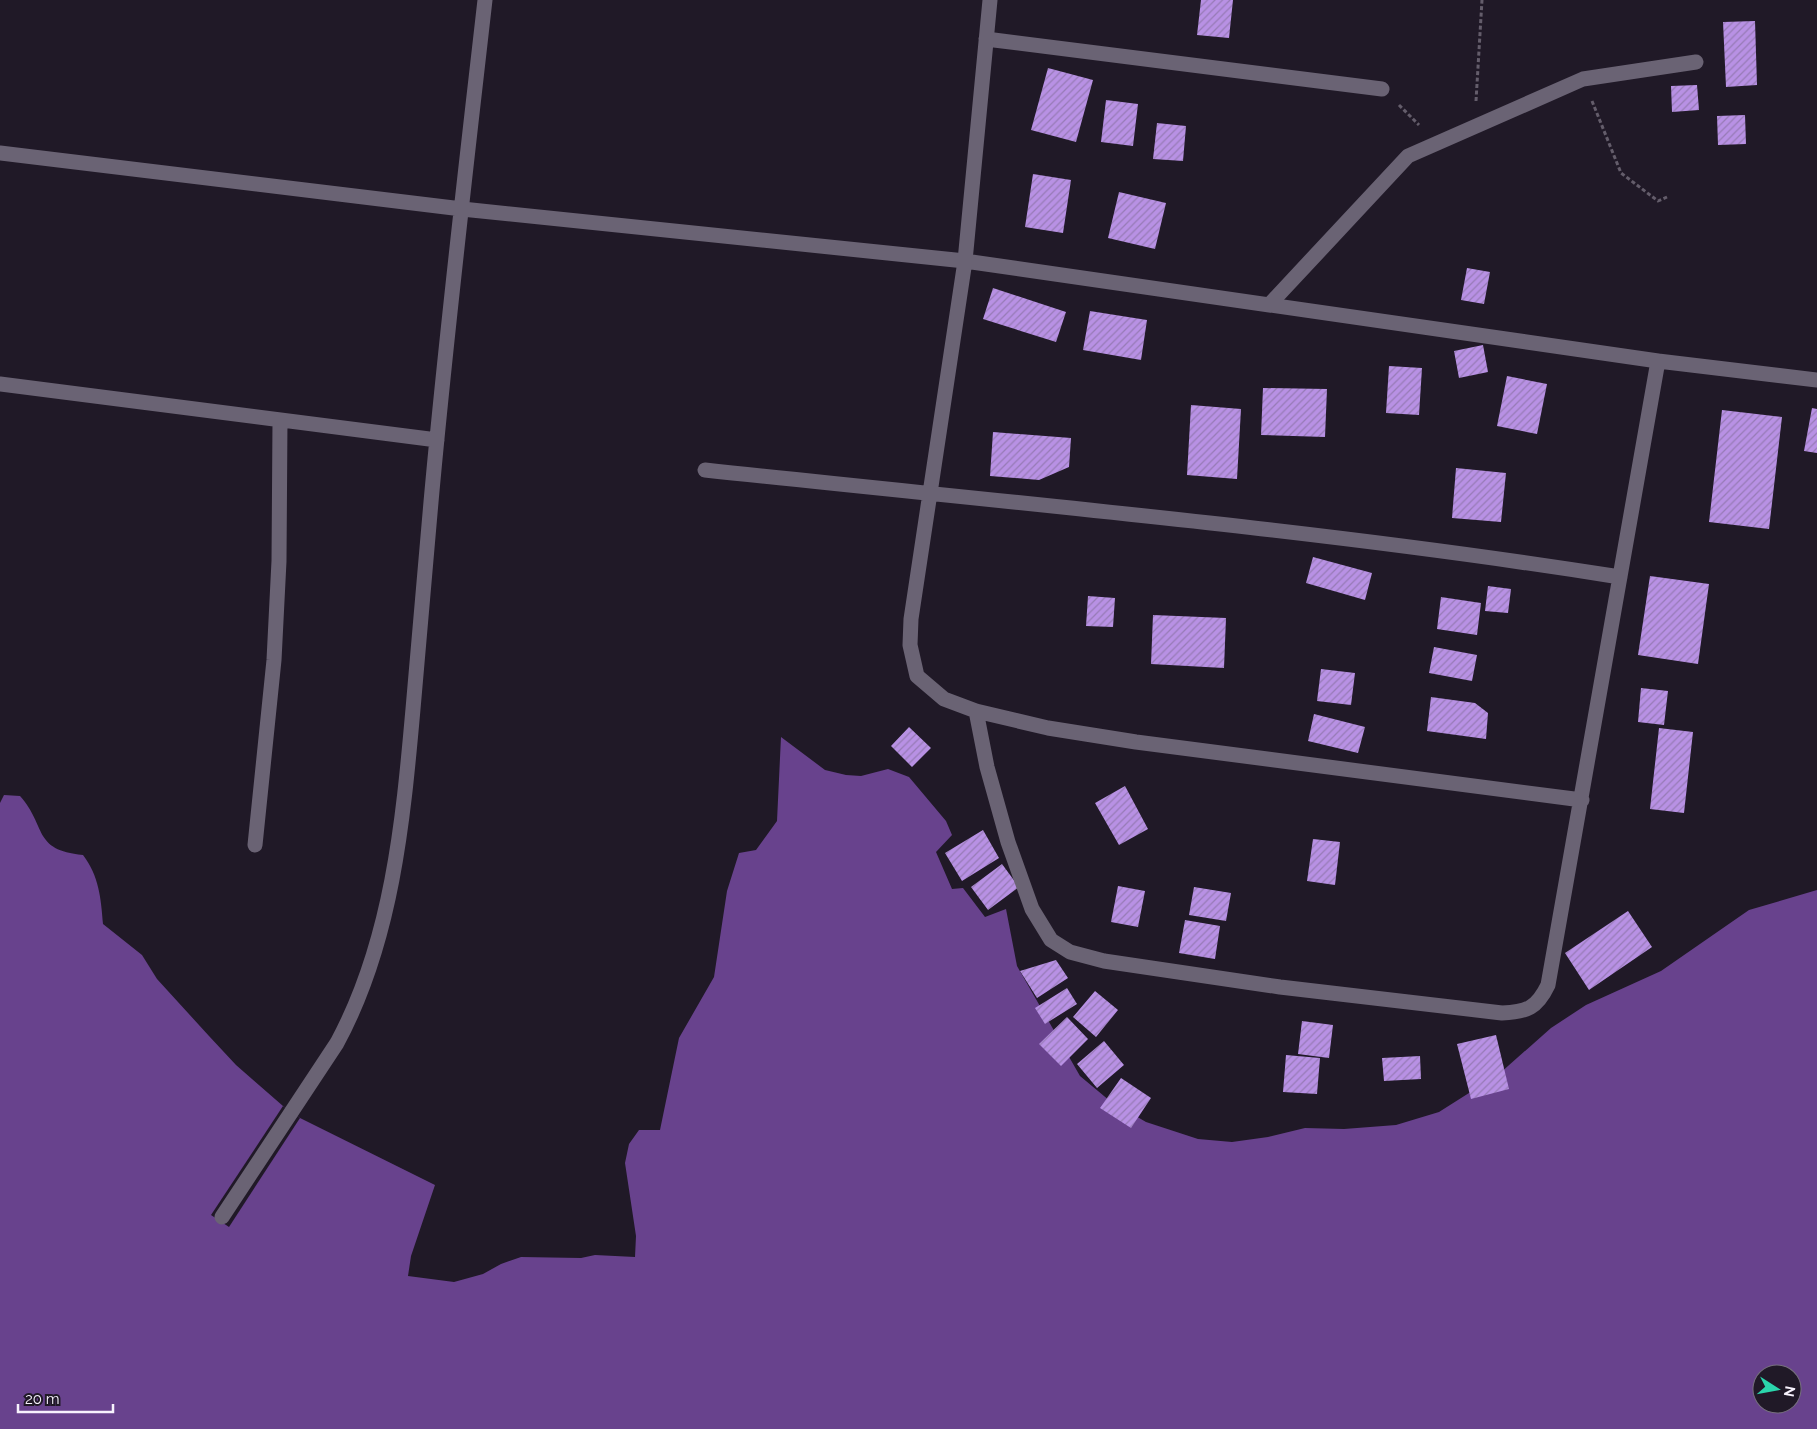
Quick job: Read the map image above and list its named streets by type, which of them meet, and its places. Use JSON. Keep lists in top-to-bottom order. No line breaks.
{"scale_bar":"20 m","north":"right"}
